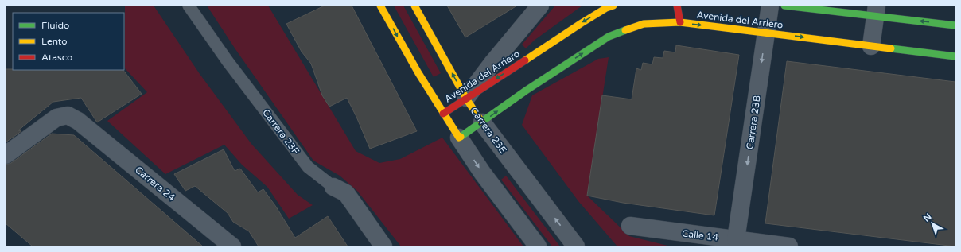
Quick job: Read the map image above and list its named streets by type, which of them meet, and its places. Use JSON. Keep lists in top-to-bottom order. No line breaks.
{"streets":{"street":["Avenida del Arriero","Carrera 23B","Carrera 23E","Carrera 23F","Carrera 24","Calle 14"]},"crossings":[["Avenida del Arriero","Carrera 23B"],["Avenida del Arriero","Carrera 23E"],["Carrera 23B","Calle 14"]],"one_way":["Carrera 23B"],"legend":["Fluido","Lento","Atasco"],"north":"top left"}
